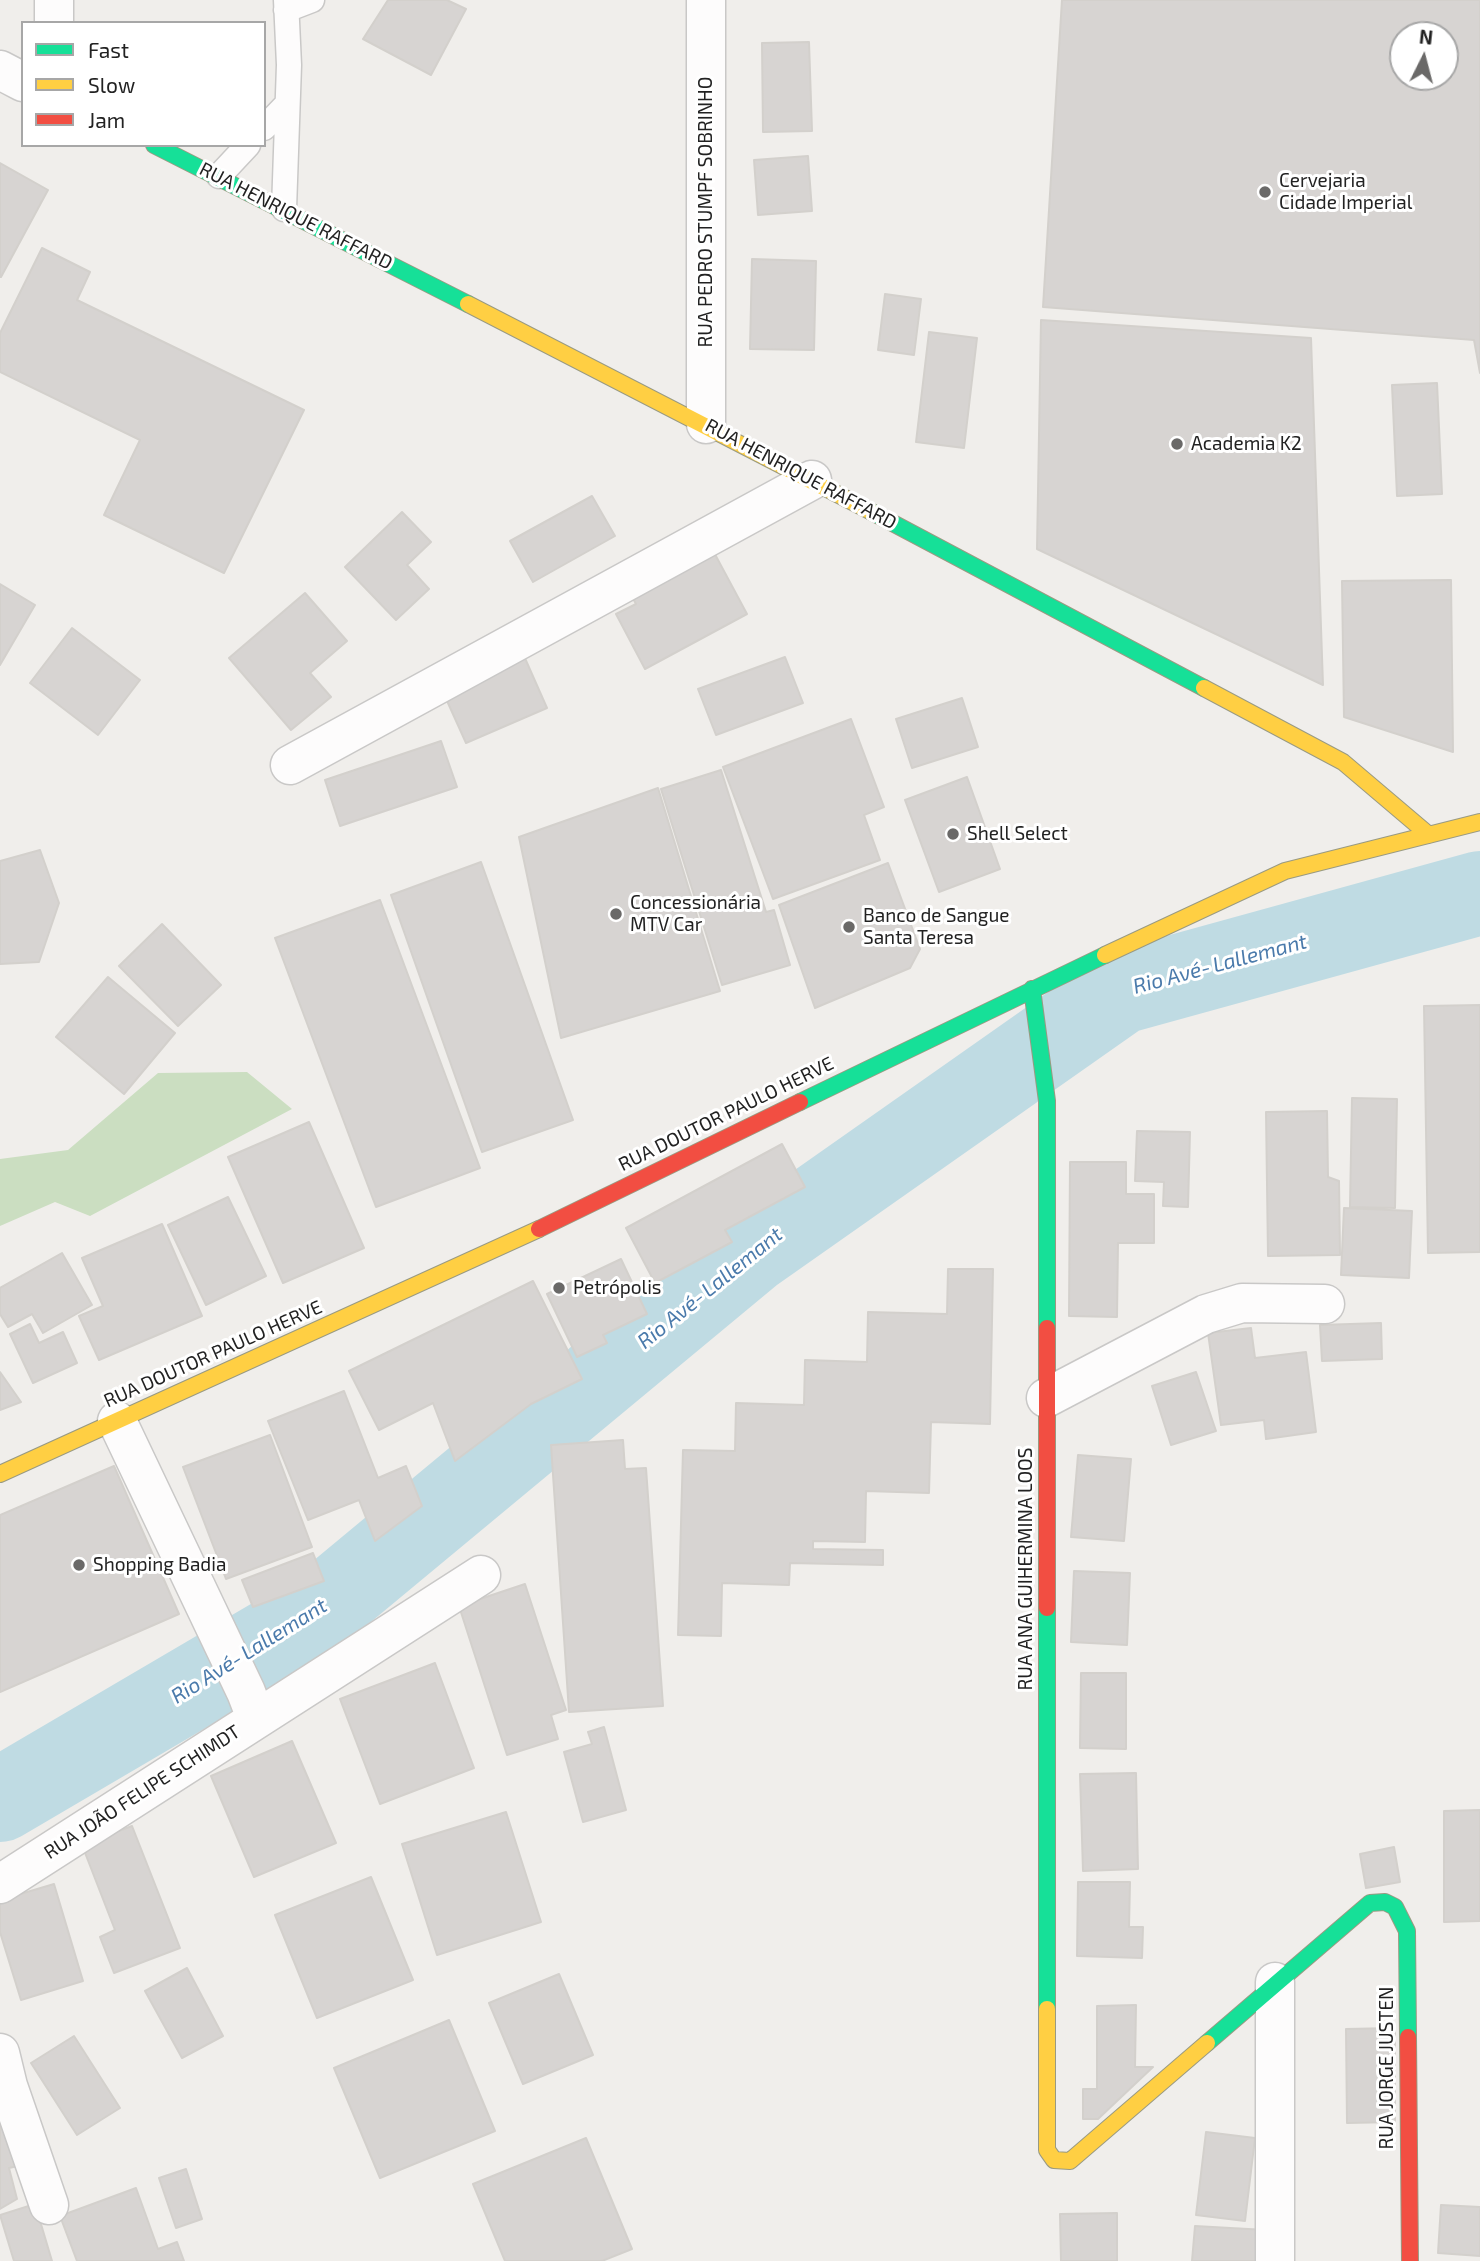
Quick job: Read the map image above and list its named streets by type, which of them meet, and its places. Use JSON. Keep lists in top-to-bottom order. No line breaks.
{"streets":{"street":["RUA PEDRO STUMPF SOBRINHO","RUA HENRIQUE RAFFARD","RUA DOUTOR PAULO HERVE","RUA ANA GUIHERMINA LOOS","RUA JOÃO FELIPE SCHIMDT","RUA JORGE JUSTEN"]},"crossings":[["RUA PEDRO STUMPF SOBRINHO","RUA HENRIQUE RAFFARD"],["RUA HENRIQUE RAFFARD","RUA DOUTOR PAULO HERVE"],["RUA DOUTOR PAULO HERVE","RUA ANA GUIHERMINA LOOS"],["RUA ANA GUIHERMINA LOOS","RUA JORGE JUSTEN"]],"water":["Rio Avé‐Lallemant"],"places":["Cervejaria Cidade Imperial","Academia K2","Shell Select","Concessionária MTV Car","Banco de Sangue Santa Teresa","Petrópolis","Shopping Badia"],"legend":["Fast","Slow","Jam"],"north":"top"}
